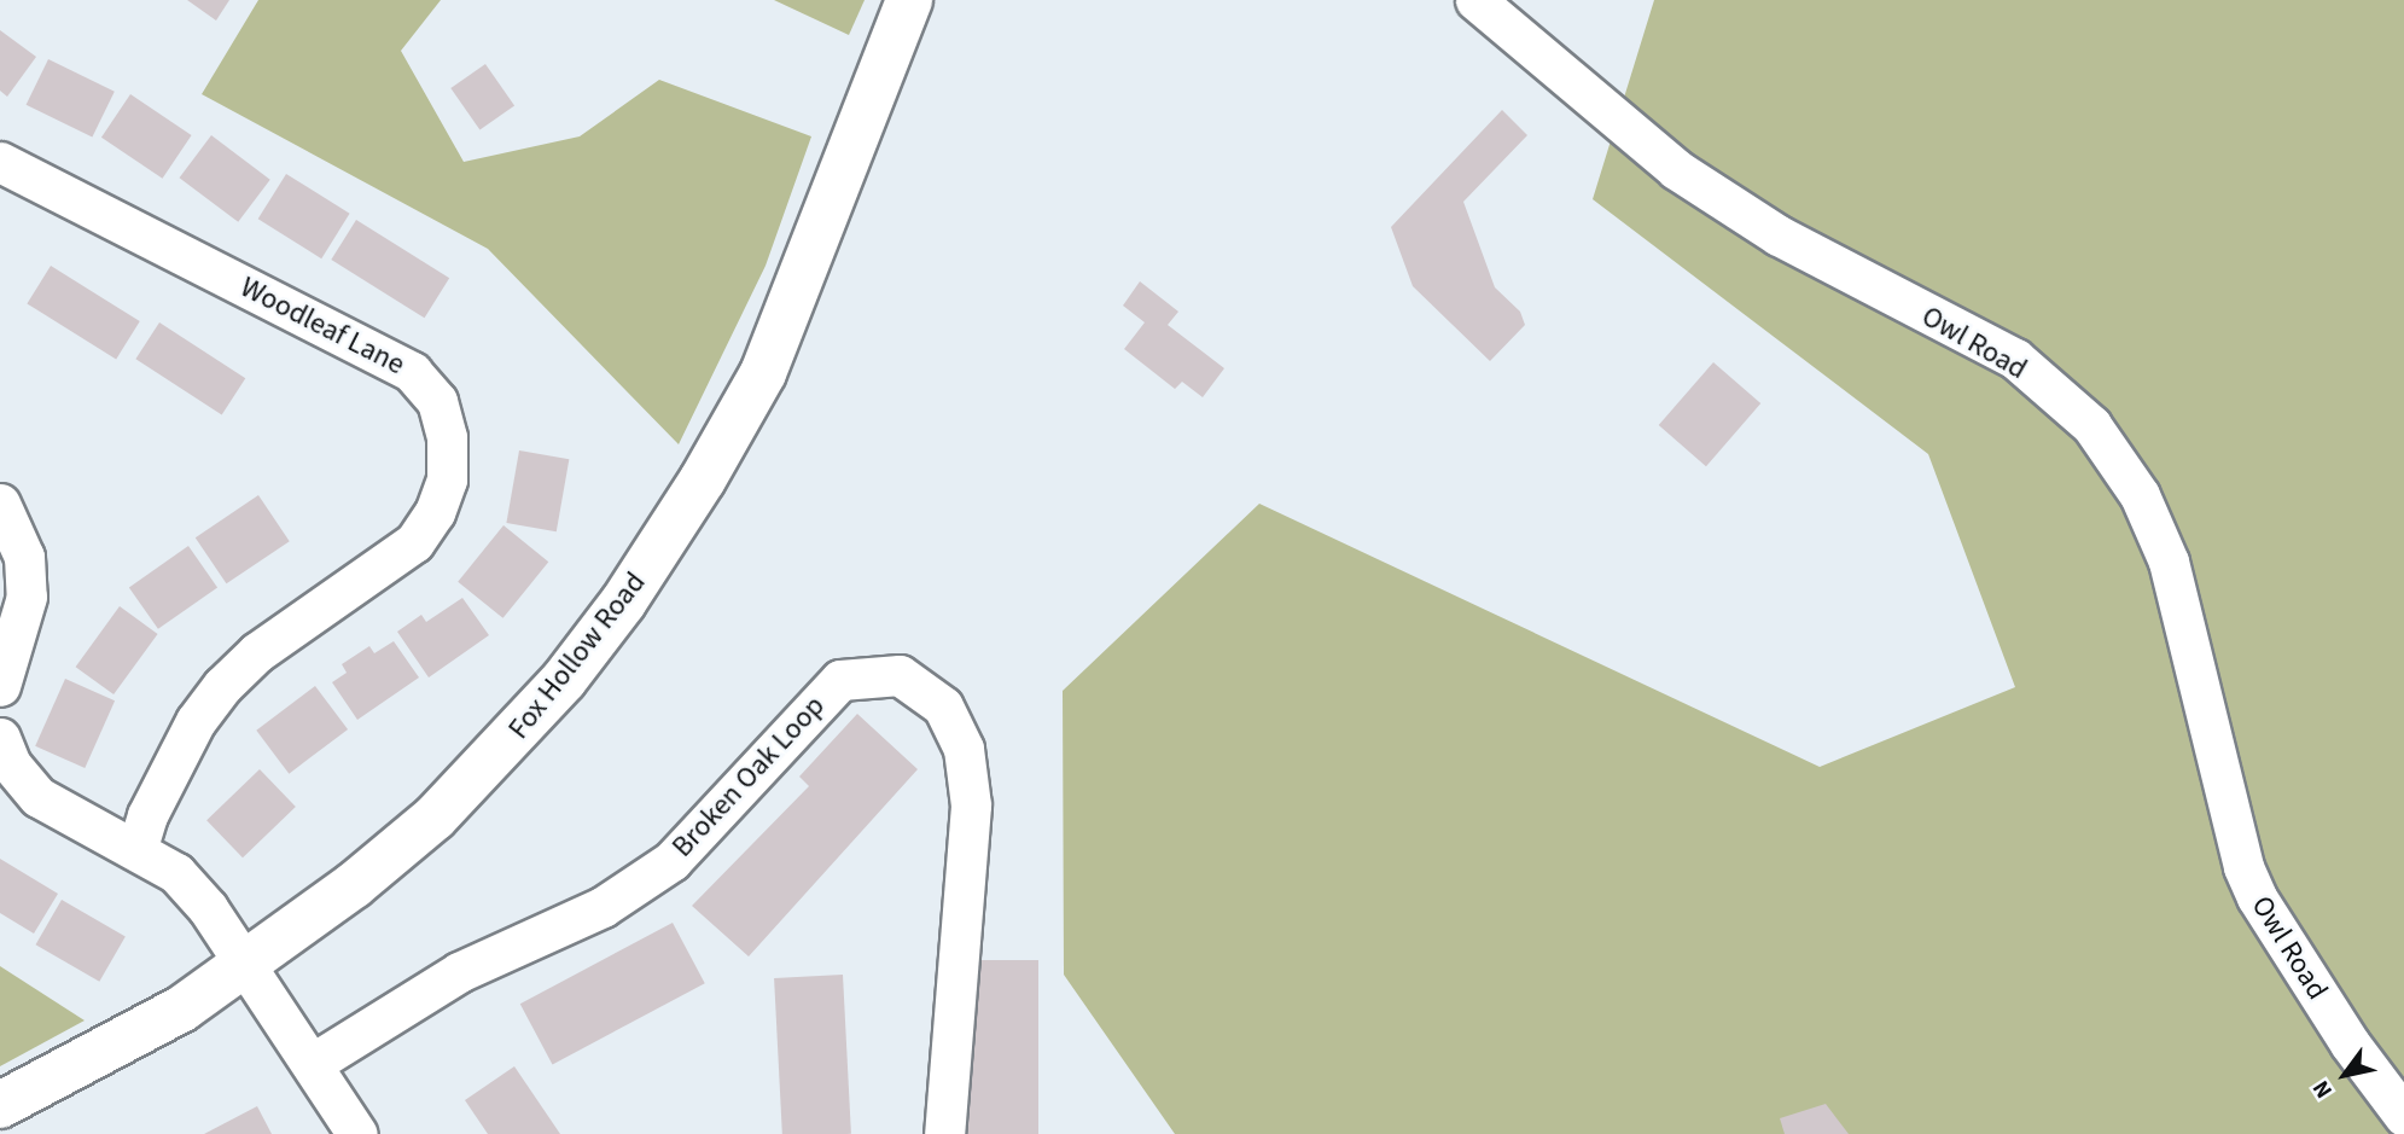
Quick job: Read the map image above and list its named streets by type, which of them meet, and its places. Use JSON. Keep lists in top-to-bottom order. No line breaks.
{"streets":{"main road":["Fox Hollow Road"],"street":["Woodleaf Lane","Owl Road","Broken Oak Loop"]},"north":"bottom left"}
